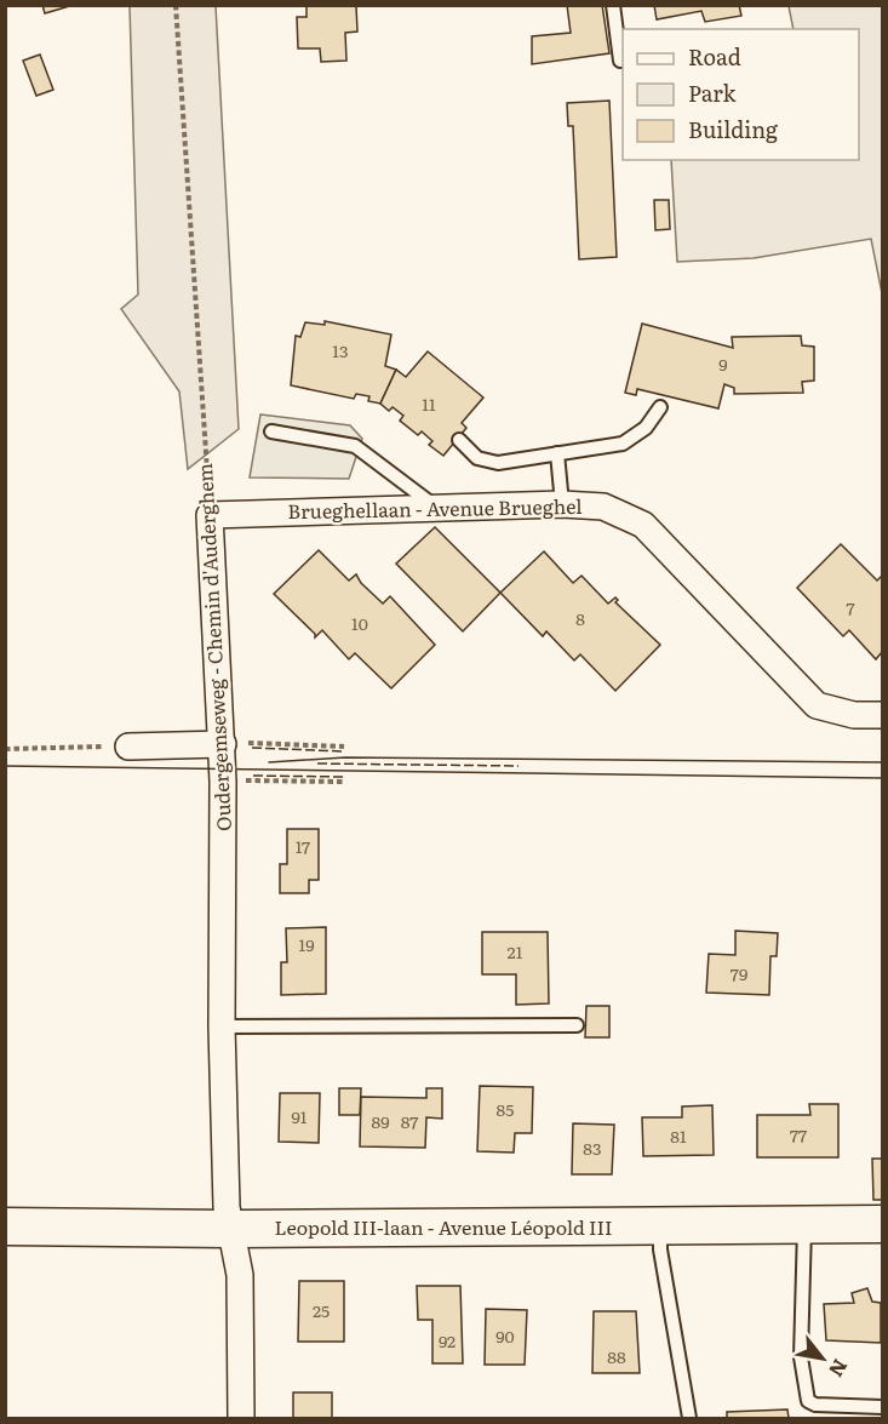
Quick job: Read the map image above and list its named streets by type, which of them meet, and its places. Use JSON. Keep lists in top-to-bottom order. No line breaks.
{"streets":{"street":["Brueghellaan - Avenue Brueghel","Oudergemseweg - Chemin d'Auderghem","Leopold III-laan - Avenue Léopold III"]},"crossings":[["Brueghellaan - Avenue Brueghel","Oudergemseweg - Chemin d'Auderghem"],["Oudergemseweg - Chemin d'Auderghem","Leopold III-laan - Avenue Léopold III"]],"house_numbers":["13","9","11","7","8","10","17","19","21","79","85","91","89","87","77","81","83","25","90","92","88"],"legend":["Road","Park","Building"],"north":"bottom right"}
